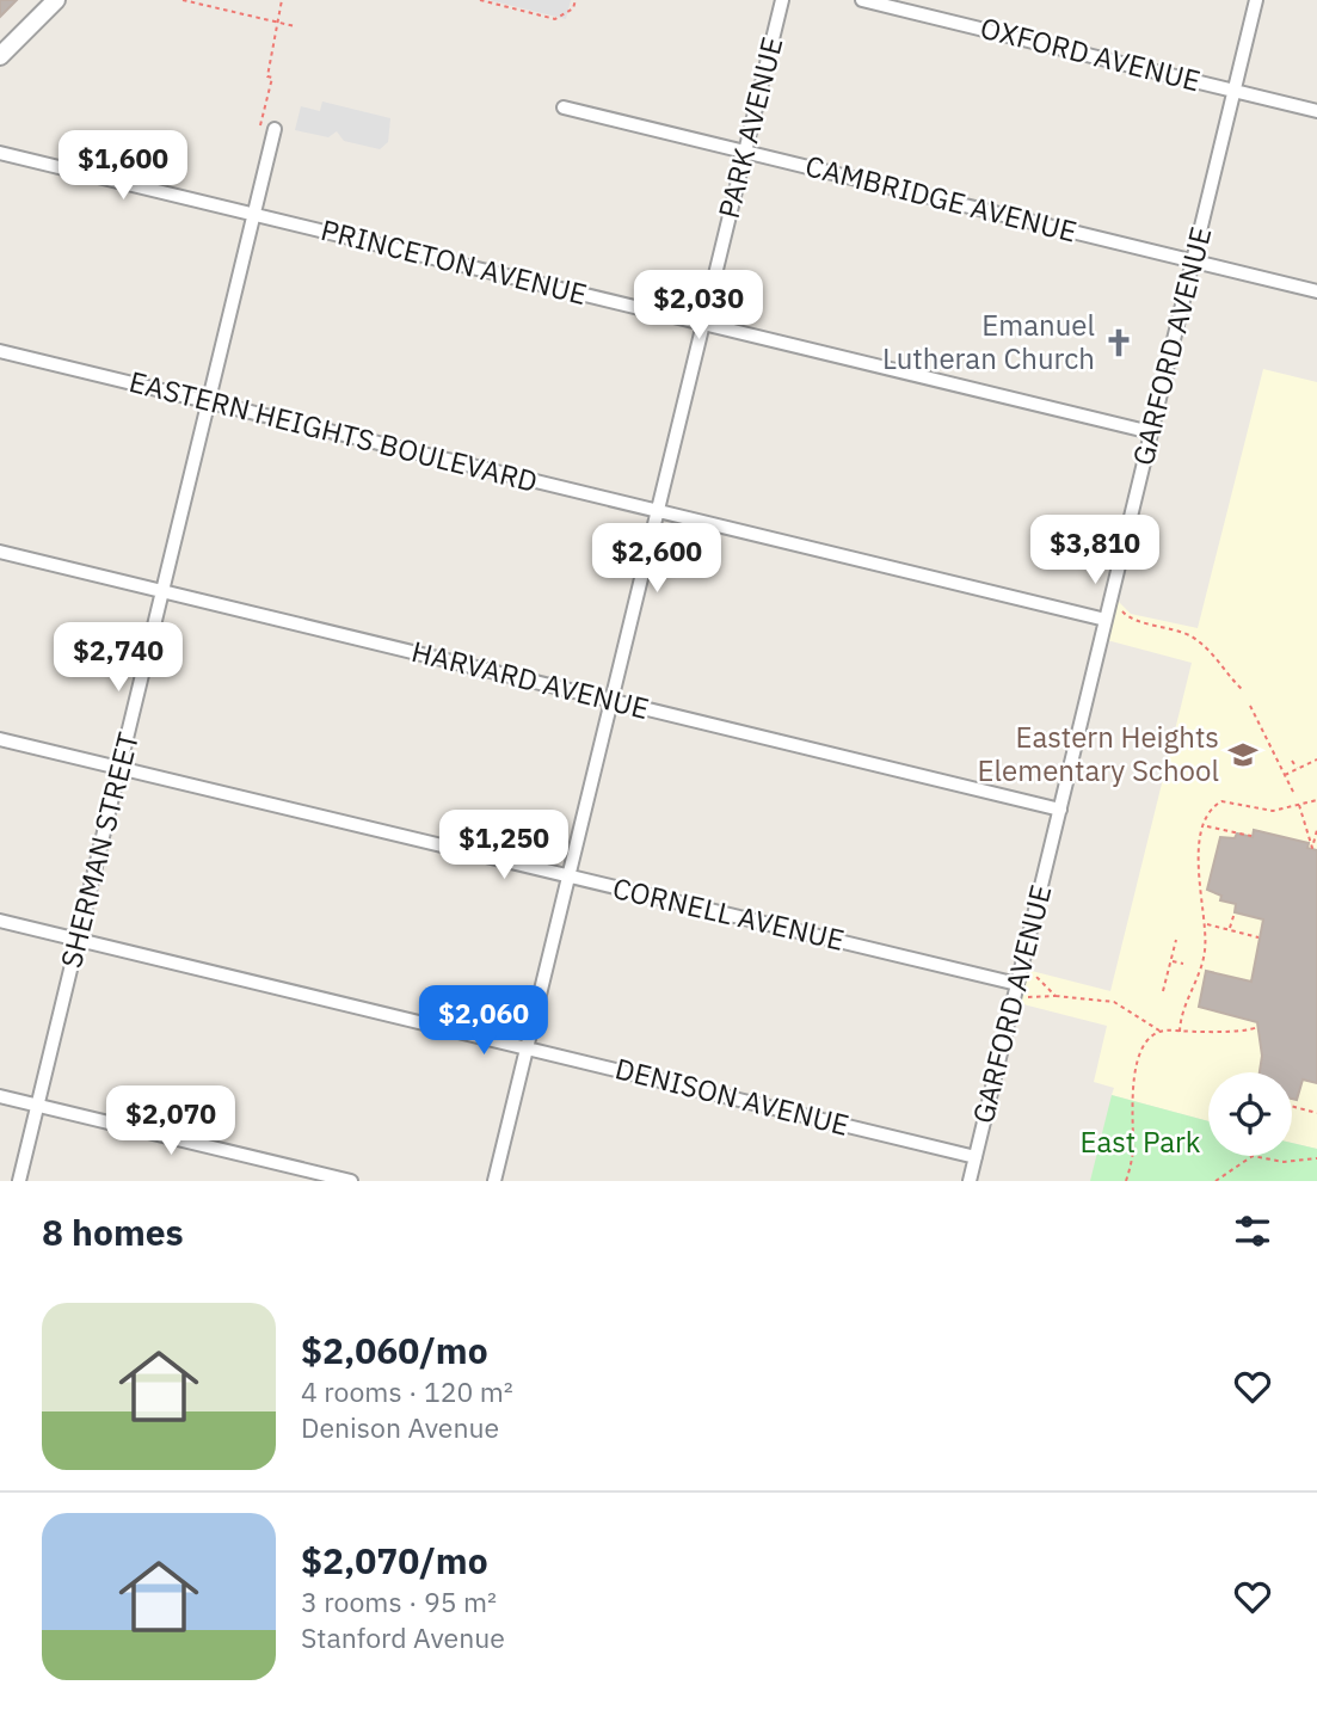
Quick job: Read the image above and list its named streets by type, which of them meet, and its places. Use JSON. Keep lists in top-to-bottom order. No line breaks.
{"streets":{"street":["OXFORD AVENUE","PARK AVENUE","CAMBRIDGE AVENUE","PRINCETON AVENUE","GARFORD AVENUE","EASTERN HEIGHTS BOULEVARD","HARVARD AVENUE","SHERMAN STREET","CORNELL AVENUE","DENISON AVENUE"]},"crossings":[["OXFORD AVENUE","GARFORD AVENUE"],["PARK AVENUE","CAMBRIDGE AVENUE"],["PARK AVENUE","PRINCETON AVENUE"],["PARK AVENUE","EASTERN HEIGHTS BOULEVARD"],["PARK AVENUE","HARVARD AVENUE"],["PARK AVENUE","CORNELL AVENUE"],["PARK AVENUE","DENISON AVENUE"],["CAMBRIDGE AVENUE","GARFORD AVENUE"],["PRINCETON AVENUE","GARFORD AVENUE"],["PRINCETON AVENUE","SHERMAN STREET"],["GARFORD AVENUE","EASTERN HEIGHTS BOULEVARD"],["GARFORD AVENUE","HARVARD AVENUE"],["GARFORD AVENUE","CORNELL AVENUE"],["GARFORD AVENUE","DENISON AVENUE"],["EASTERN HEIGHTS BOULEVARD","SHERMAN STREET"],["HARVARD AVENUE","SHERMAN STREET"],["SHERMAN STREET","CORNELL AVENUE"],["SHERMAN STREET","DENISON AVENUE"]],"parks":["East Park"],"places":{"church":["Emanuel Lutheran Church"],"school or university":["Eastern Heights Elementary School"]},"page":{"price":["$1,600","$2,030","$3,810","$2,600","$2,740","$1,250","$2,060","$2,070"],"heading":"8 homes","list":[{"name":"$2,060/mo","note":"4 rooms · 120 m² · Denison Avenue"},{"name":"$2,070/mo","note":"3 rooms · 95 m² · Stanford Avenue"}]}}
